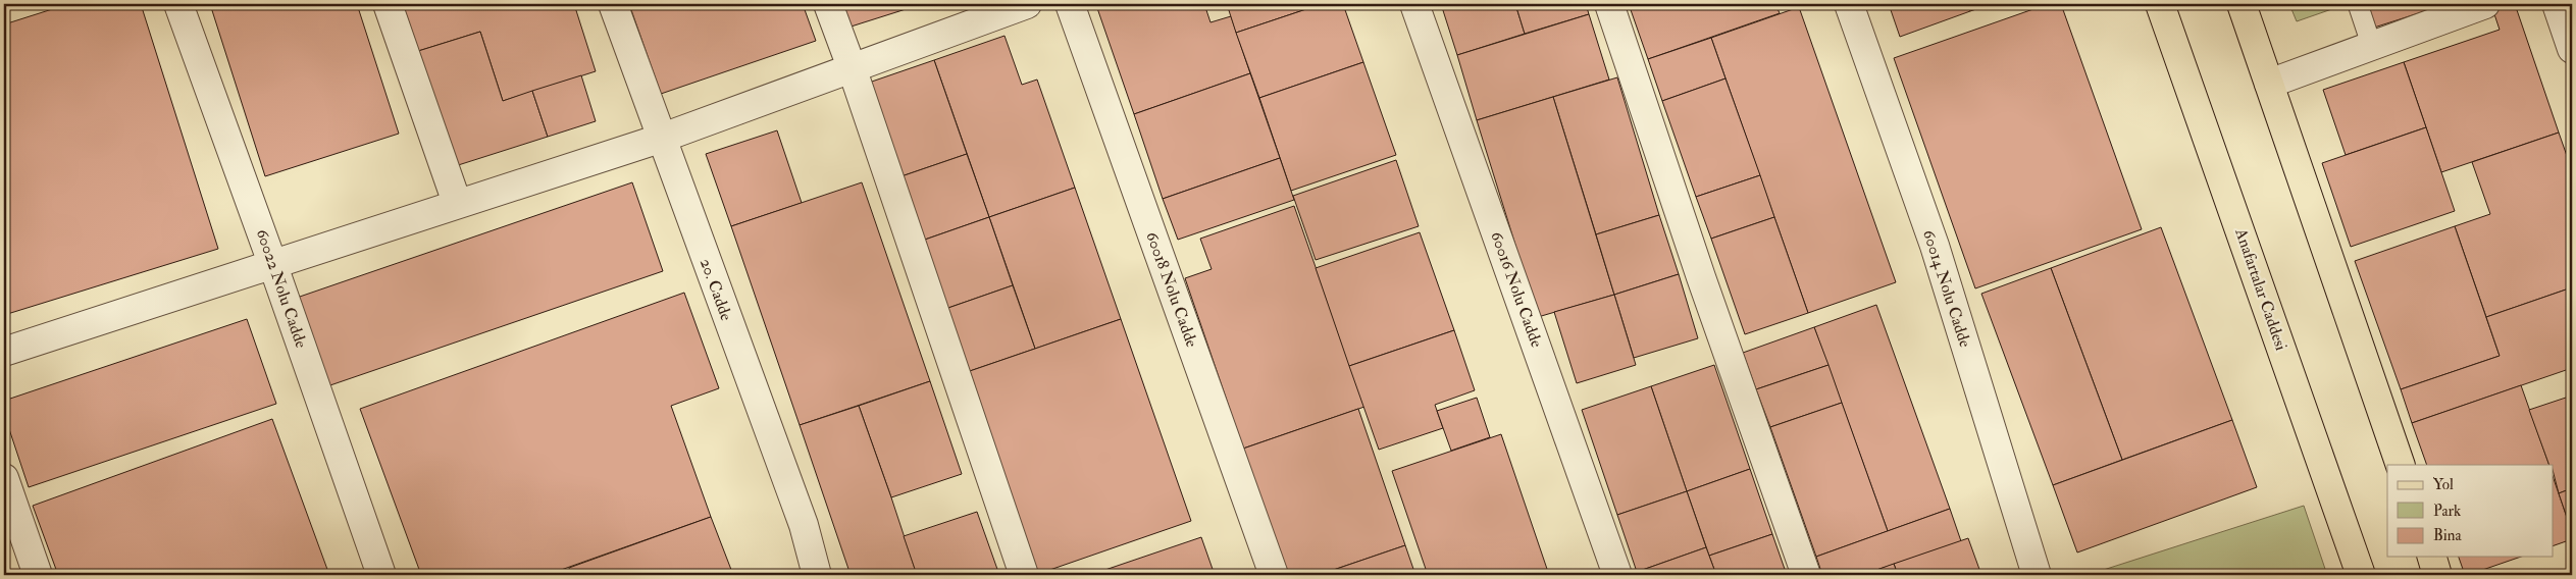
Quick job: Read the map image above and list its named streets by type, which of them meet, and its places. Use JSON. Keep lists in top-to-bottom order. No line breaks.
{"streets":{"main road":["Anafartalar Caddesi"],"street":["60022 Nolu Cadde","60014 Nolu Cadde","20. Cadde","60018 Nolu Cadde","60016 Nolu Cadde"]},"legend":["Yol","Park","Bina"]}
